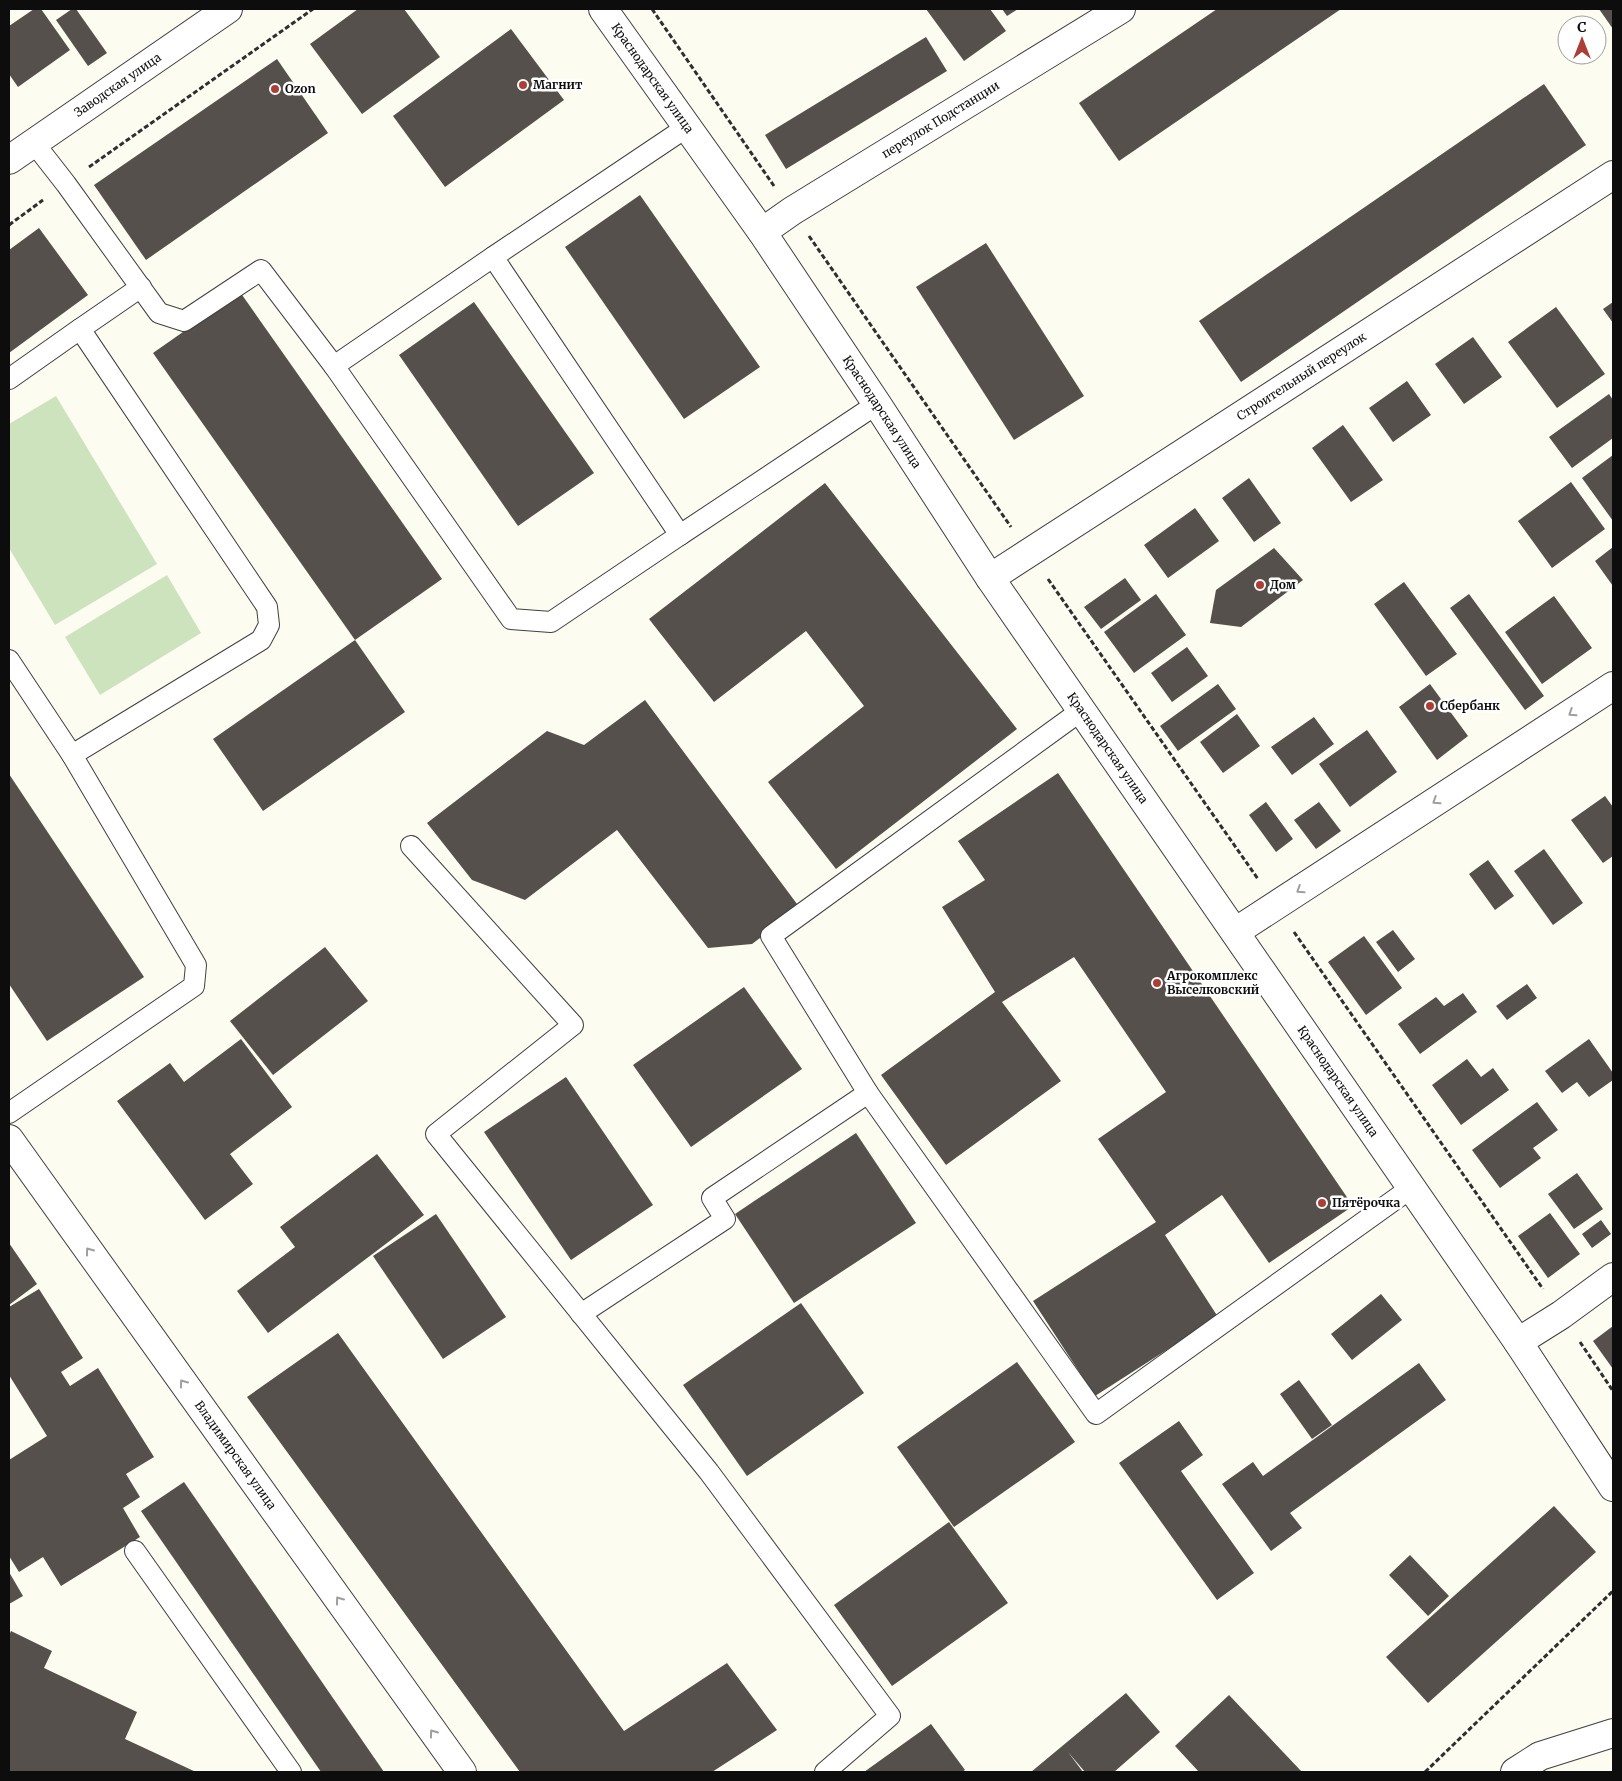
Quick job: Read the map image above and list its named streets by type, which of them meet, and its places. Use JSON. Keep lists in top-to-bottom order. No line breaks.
{"streets":{"street":["Краснодарская улица","Заводская улица","переулок Подстанции","Строительный переулок","Владимирская улица"]},"crossings":[["Краснодарская улица","переулок Подстанции"],["Краснодарская улица","Строительный переулок"]],"one_way":["Владимирская улица"],"places":["Магнит","Ozon","Дом","Сбербанк","Агрокомплекс Выселковский","Пятёрочка"],"north":"top"}
